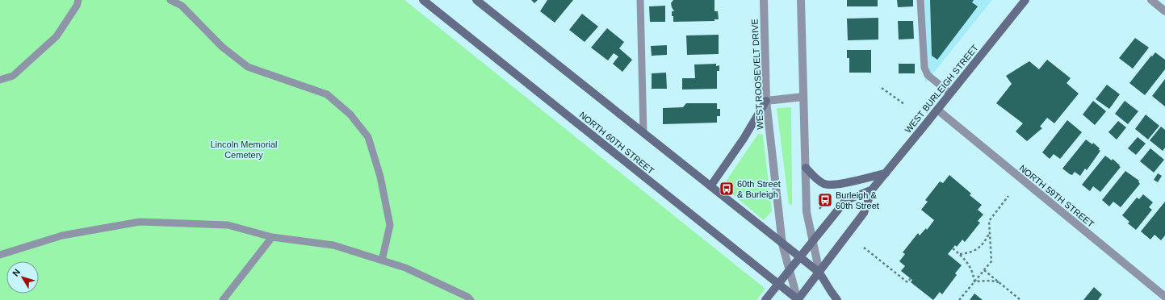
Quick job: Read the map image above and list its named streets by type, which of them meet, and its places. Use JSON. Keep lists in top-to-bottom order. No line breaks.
{"streets":{"main road":["WEST BURLEIGH STREET","NORTH 60TH STREET"],"street":["WEST ROOSEVELT DRIVE","NORTH 59TH STREET"]},"crossings":[["WEST ROOSEVELT DRIVE","WEST BURLEIGH STREET"],["WEST ROOSEVELT DRIVE","NORTH 60TH STREET"],["WEST BURLEIGH STREET","NORTH 60TH STREET"],["WEST BURLEIGH STREET","NORTH 59TH STREET"]],"parks":["Lincoln Memorial Cemetery"],"places":{"bus stop":["60th Street & Burleigh","Burleigh & 60th Street"]},"north":"top left"}
